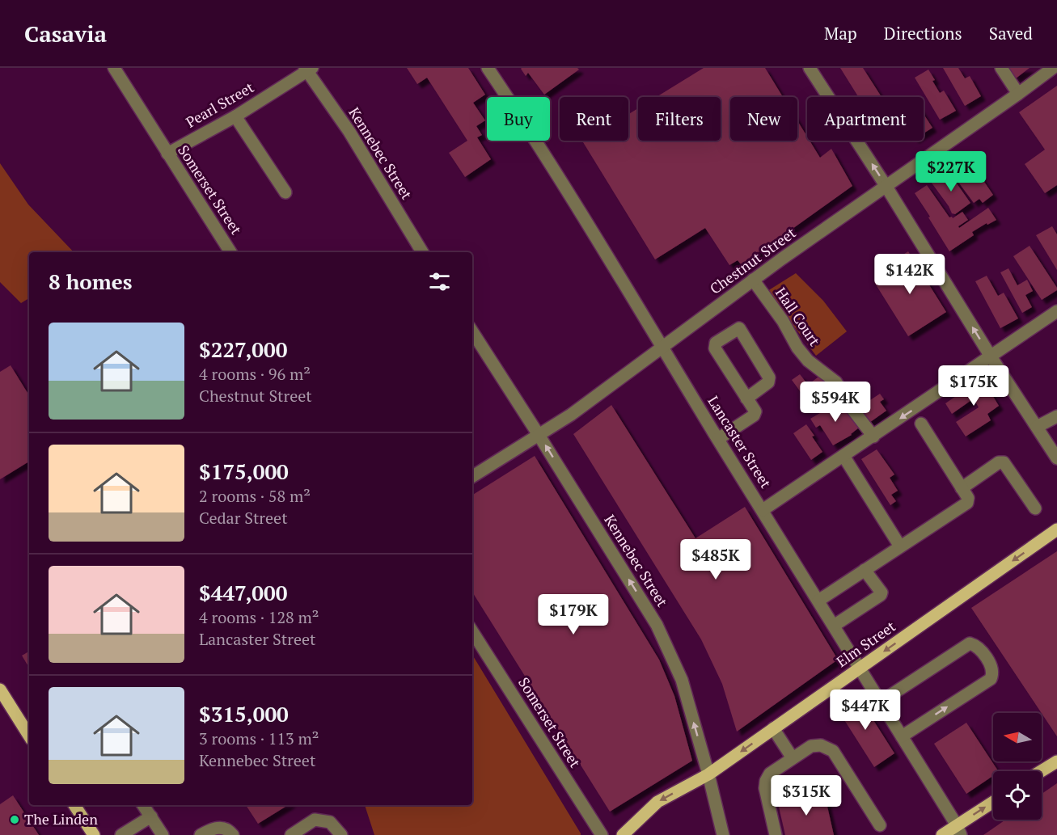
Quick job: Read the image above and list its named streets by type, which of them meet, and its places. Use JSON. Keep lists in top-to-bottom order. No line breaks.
{"streets":{"main road":["Elm Street"],"street":["Pearl Street","Kennebec Street","Somerset Street","Chestnut Street","Hall Court","Lancaster Street"]},"crossings":[["Pearl Street","Kennebec Street"],["Pearl Street","Somerset Street"],["Kennebec Street","Chestnut Street"],["Kennebec Street","Elm Street"],["Chestnut Street","Hall Court"],["Chestnut Street","Lancaster Street"],["Lancaster Street","Elm Street"]],"one_way":["Kennebec Street","Elm Street"],"places":["The Linden"],"north":"left","page":{"header":"Casavia","nav":["Map","Directions","Saved"],"chip":["Buy","Rent","Filters","New","Apartment"],"price":["$227K","$142K","$175K","$594K","$485K","$179K","$447K","$315K"],"heading":"8 homes","list":[{"name":"$227,000","note":"4 rooms · 96 m² · Chestnut Street"},{"name":"$175,000","note":"2 rooms · 58 m² · Cedar Street"},{"name":"$447,000","note":"4 rooms · 128 m² · Lancaster Street"},{"name":"$315,000","note":"3 rooms · 113 m² · Kennebec Street"}]}}
